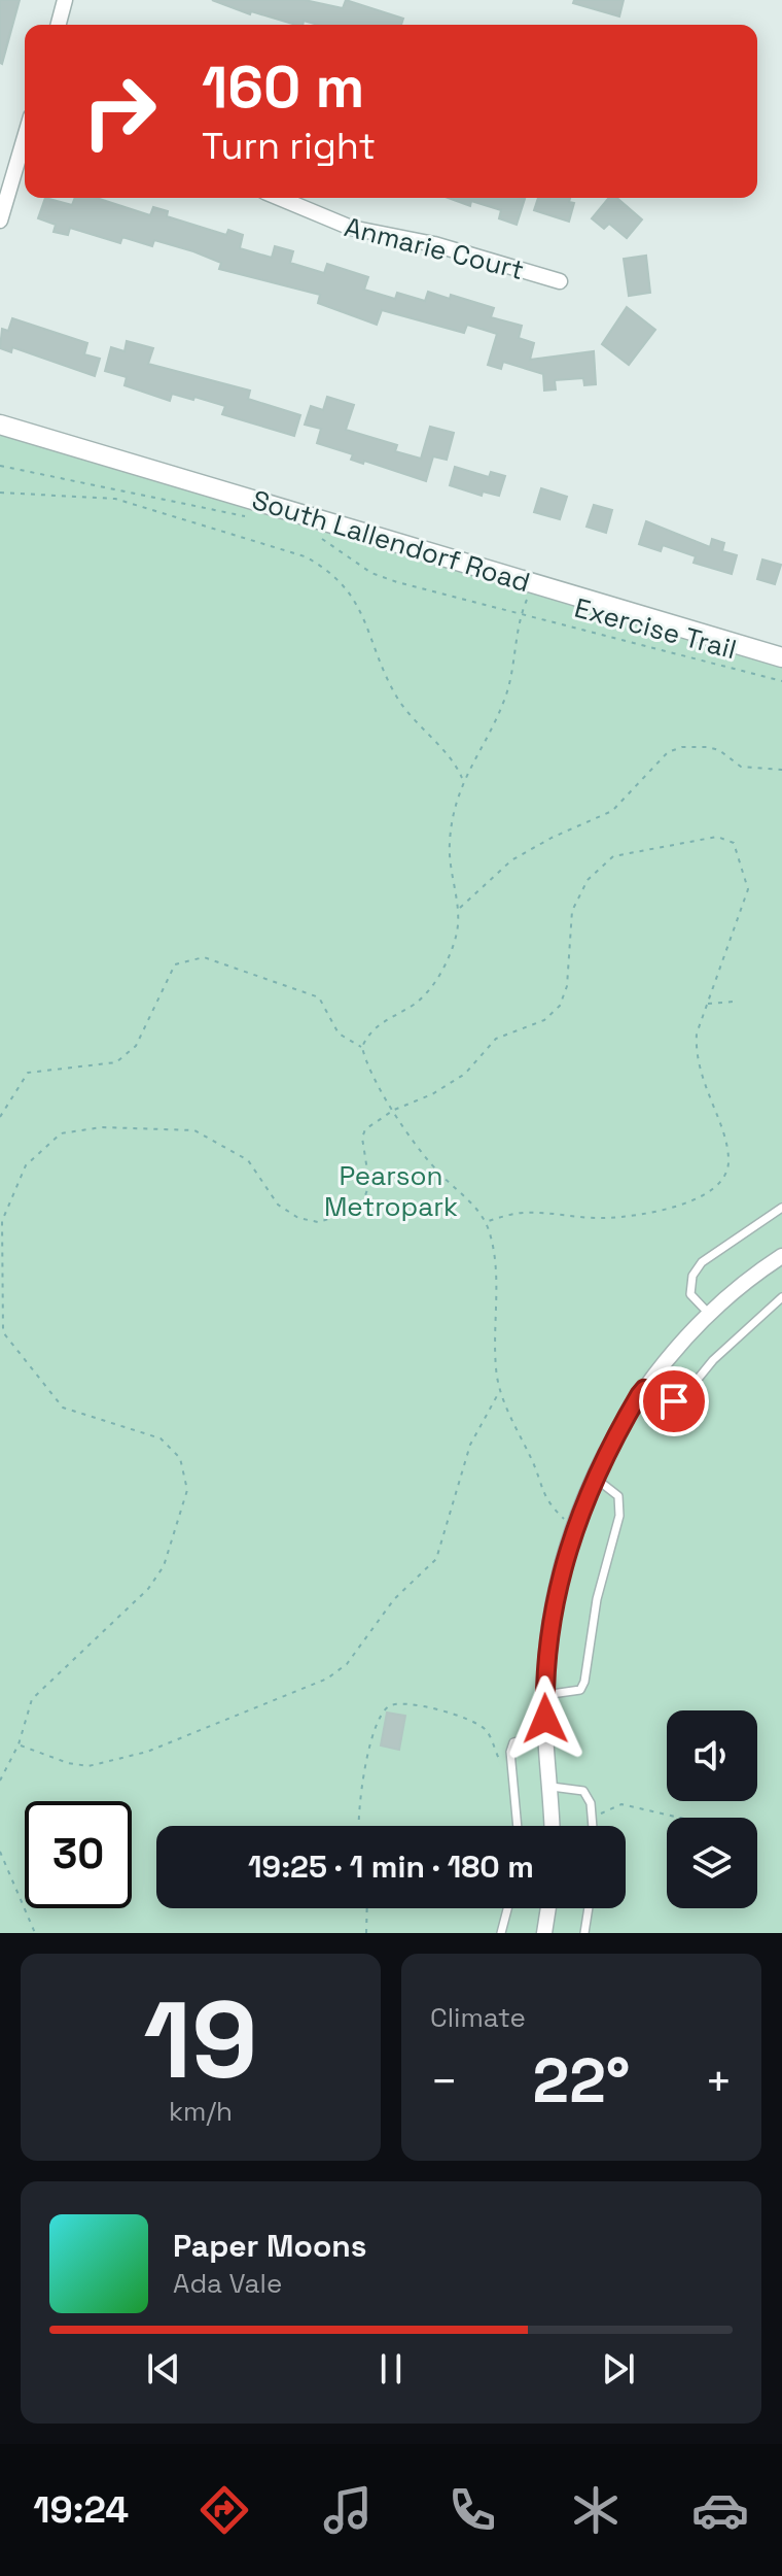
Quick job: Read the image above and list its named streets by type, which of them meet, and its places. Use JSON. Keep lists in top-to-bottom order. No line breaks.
{"streets":{"street":["Anmarie Court","South Lallendorf Road"],"path":["Exercise Trail"]},"parks":["Pearson Metropark"],"page":{"turn":["160 m","Turn right"],"limit":"30","trip":"19:25 · 1 min · 180 m","tile":[["19","km/h"],"Climate"],"heat":["−","22°","+"],"song":["Paper Moons","Ada Vale"],"tabs":"19:24"}}
